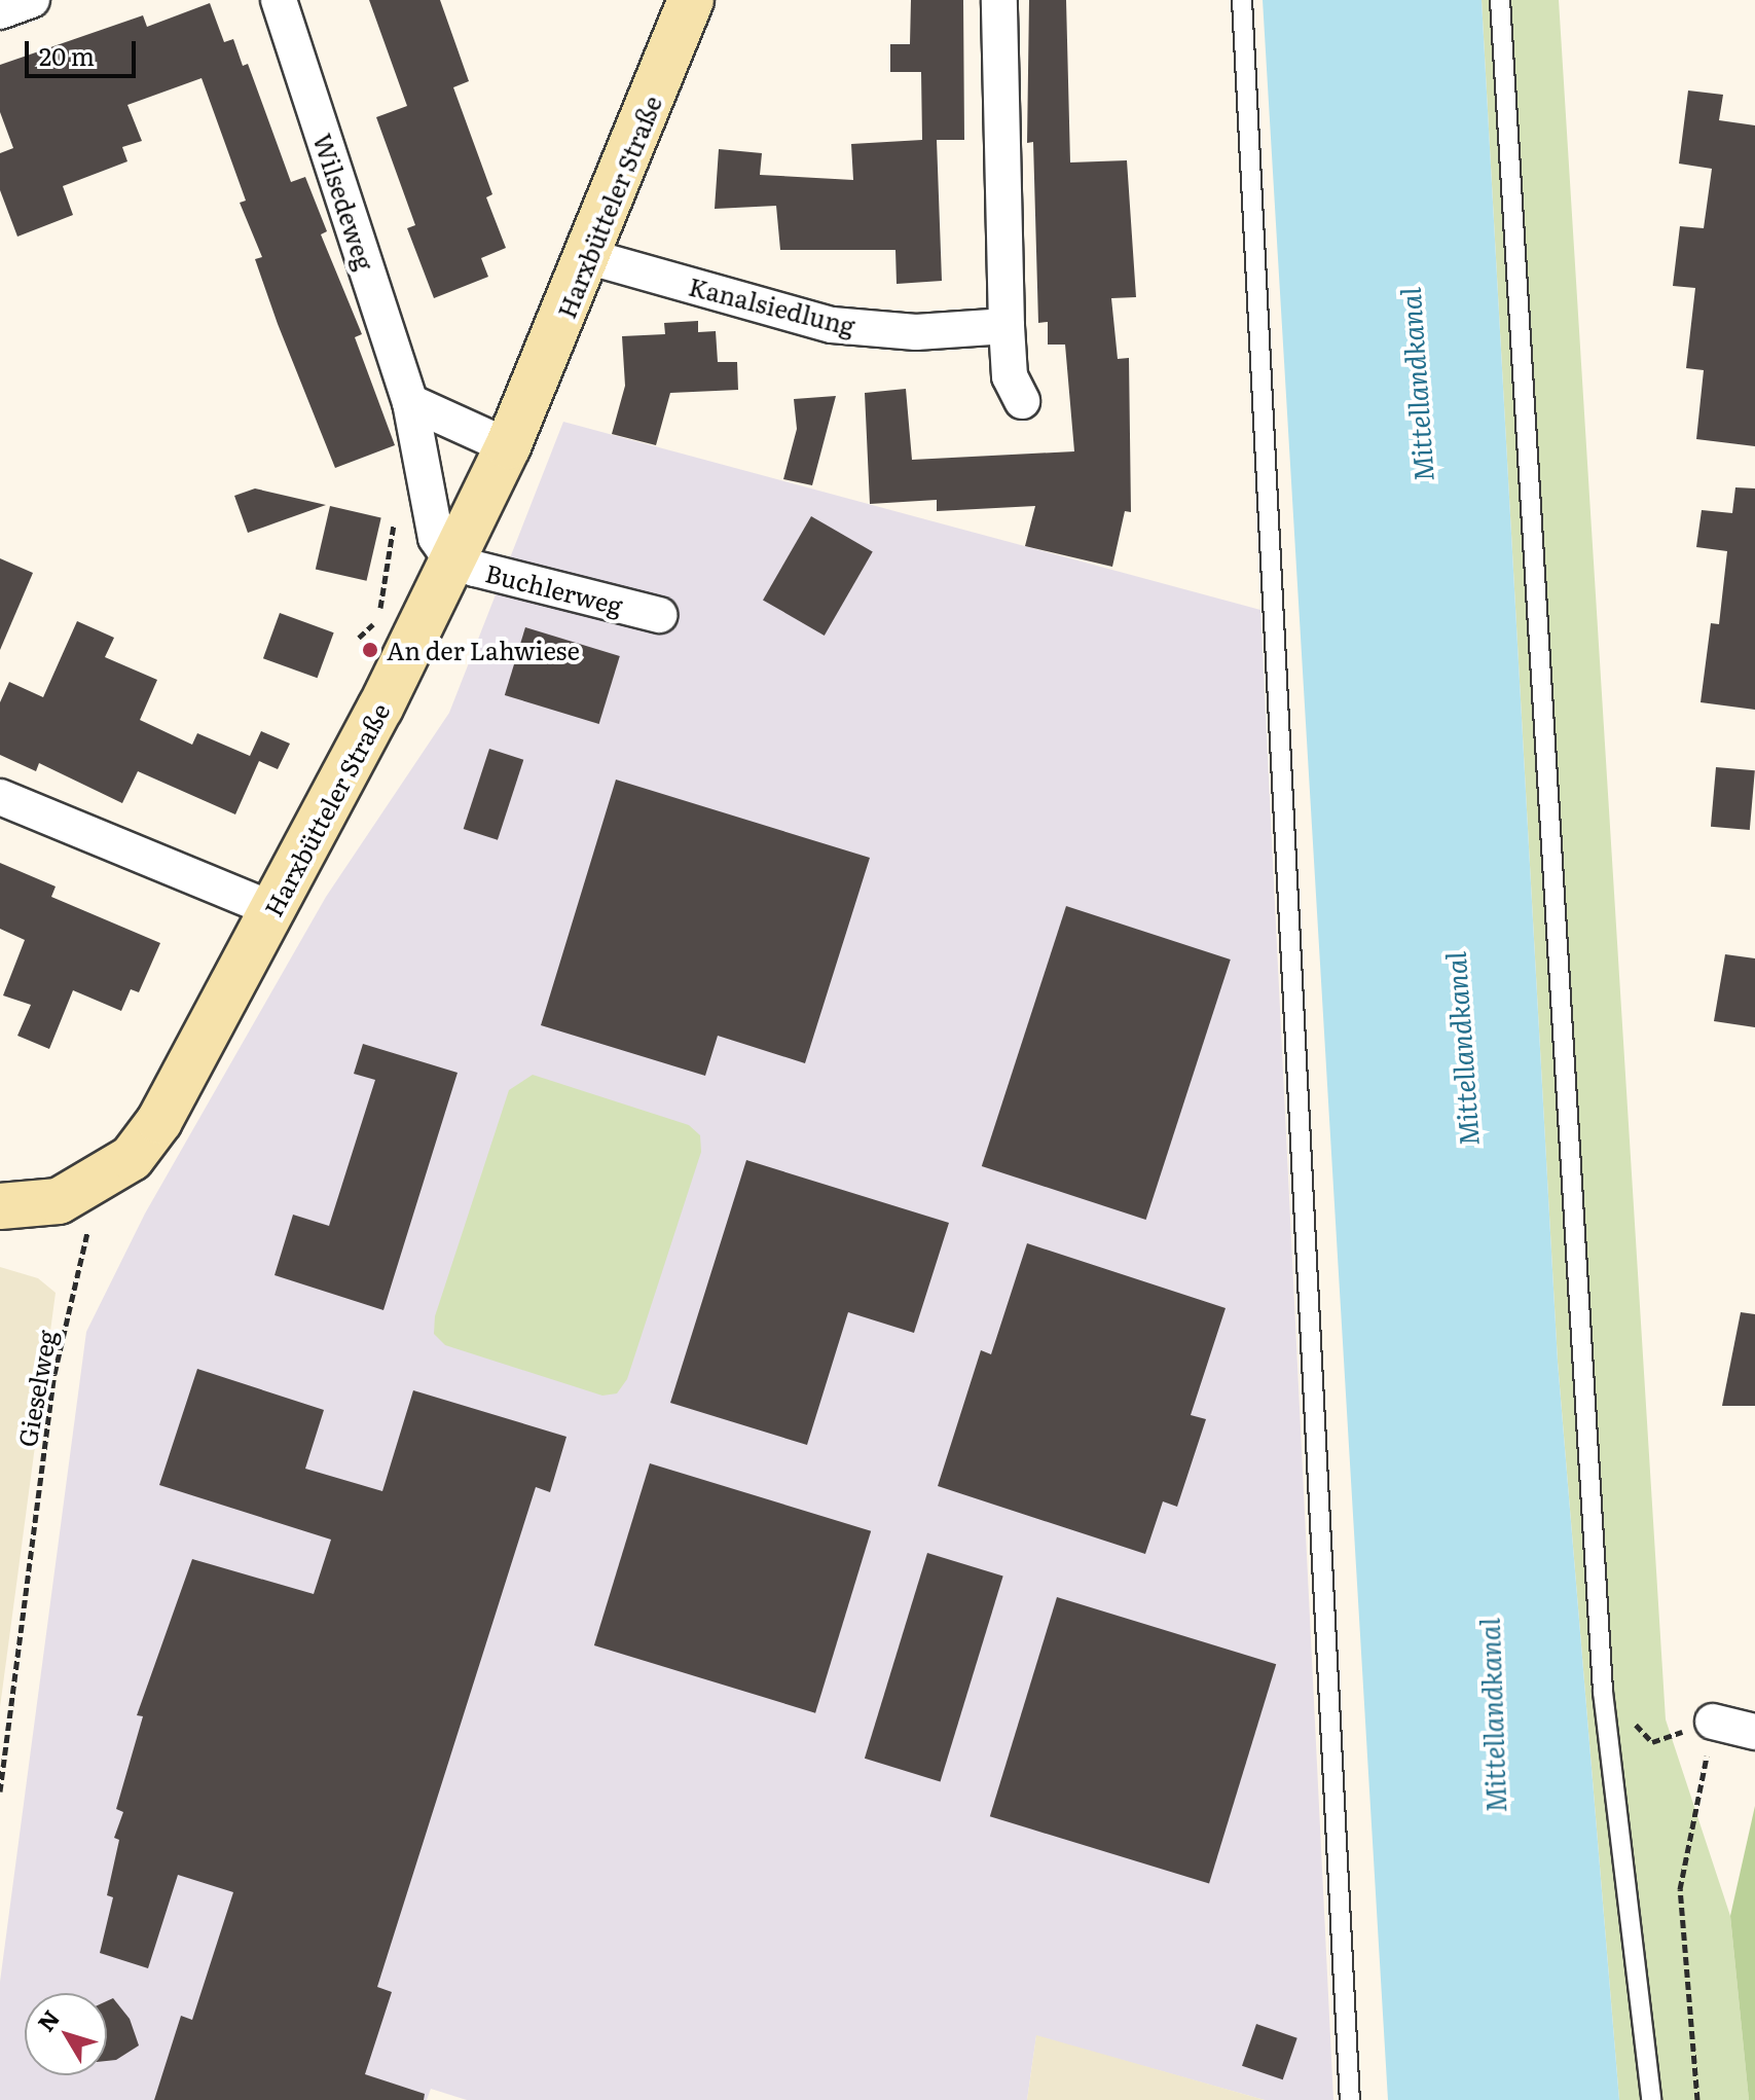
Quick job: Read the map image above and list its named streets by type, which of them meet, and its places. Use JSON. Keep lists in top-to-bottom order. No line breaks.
{"streets":{"street":["Wilsedeweg","Harxbütteler Straße","Kanalsiedlung","Buchlerweg"],"path":["Gieselweg"]},"crossings":[["Wilsedeweg","Harxbütteler Straße"],["Wilsedeweg","Buchlerweg"],["Harxbütteler Straße","Kanalsiedlung"],["Harxbütteler Straße","Buchlerweg"]],"water":["Mittellandkanal"],"places":["An der Lahwiese"],"scale_bar":"20 m","north":"top left"}
